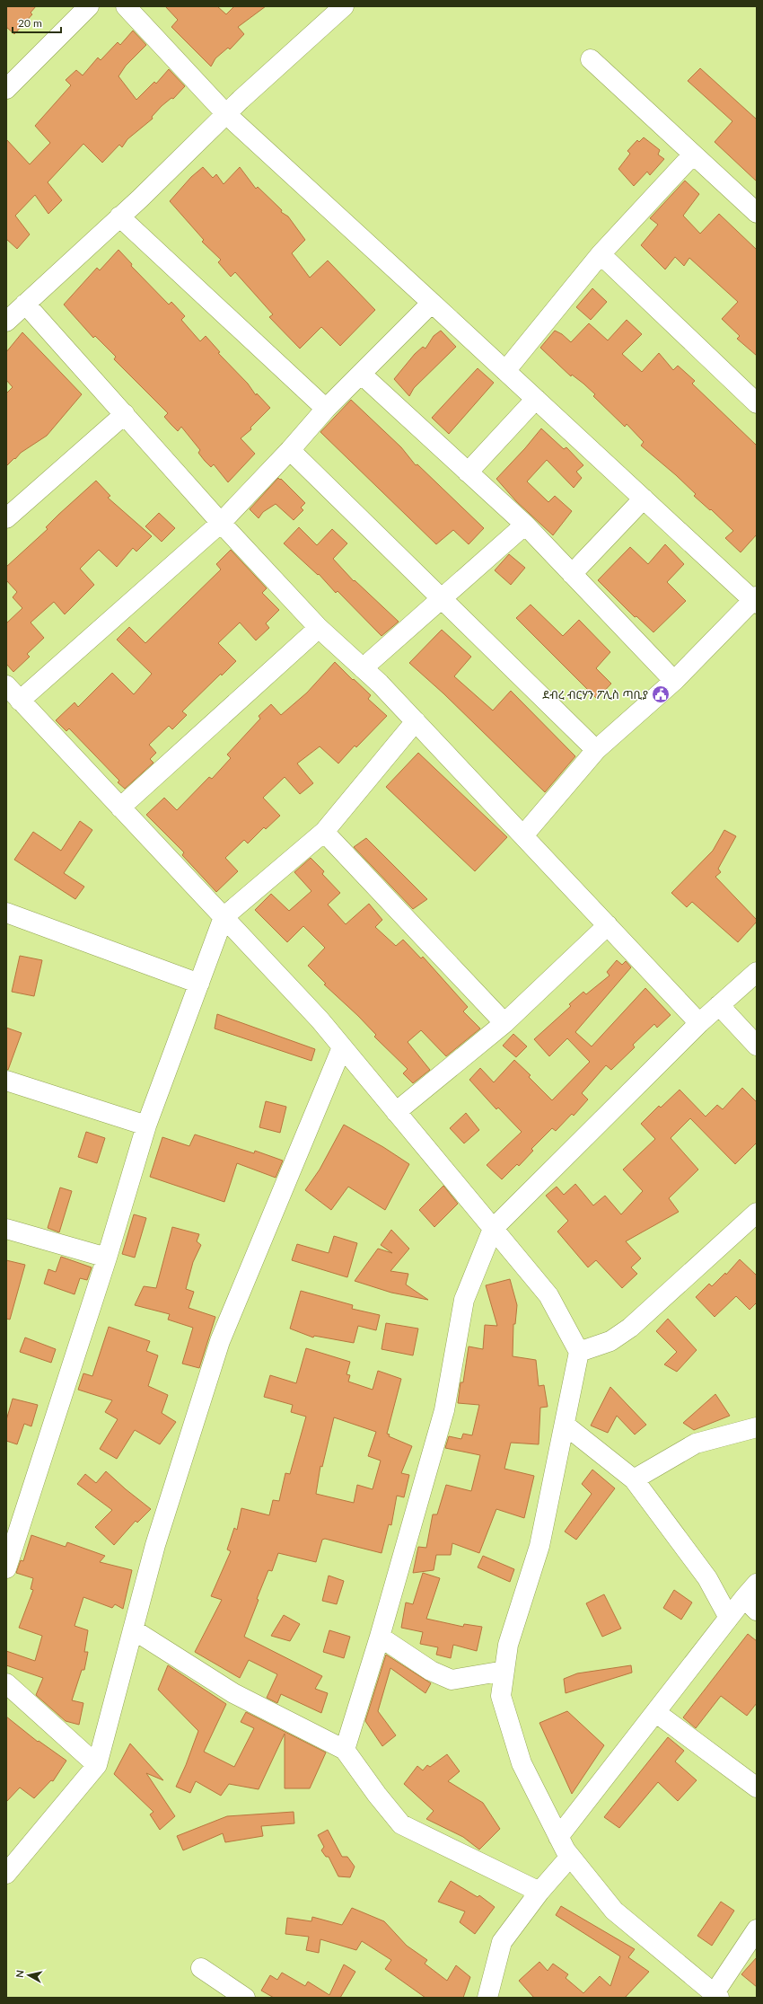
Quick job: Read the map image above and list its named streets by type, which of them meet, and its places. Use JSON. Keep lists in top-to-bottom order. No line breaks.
{"places":{"public building":["ደብረ ብርሃን ፖሊስ ጣቢያ"]},"scale_bar":"20 m","north":"left"}
